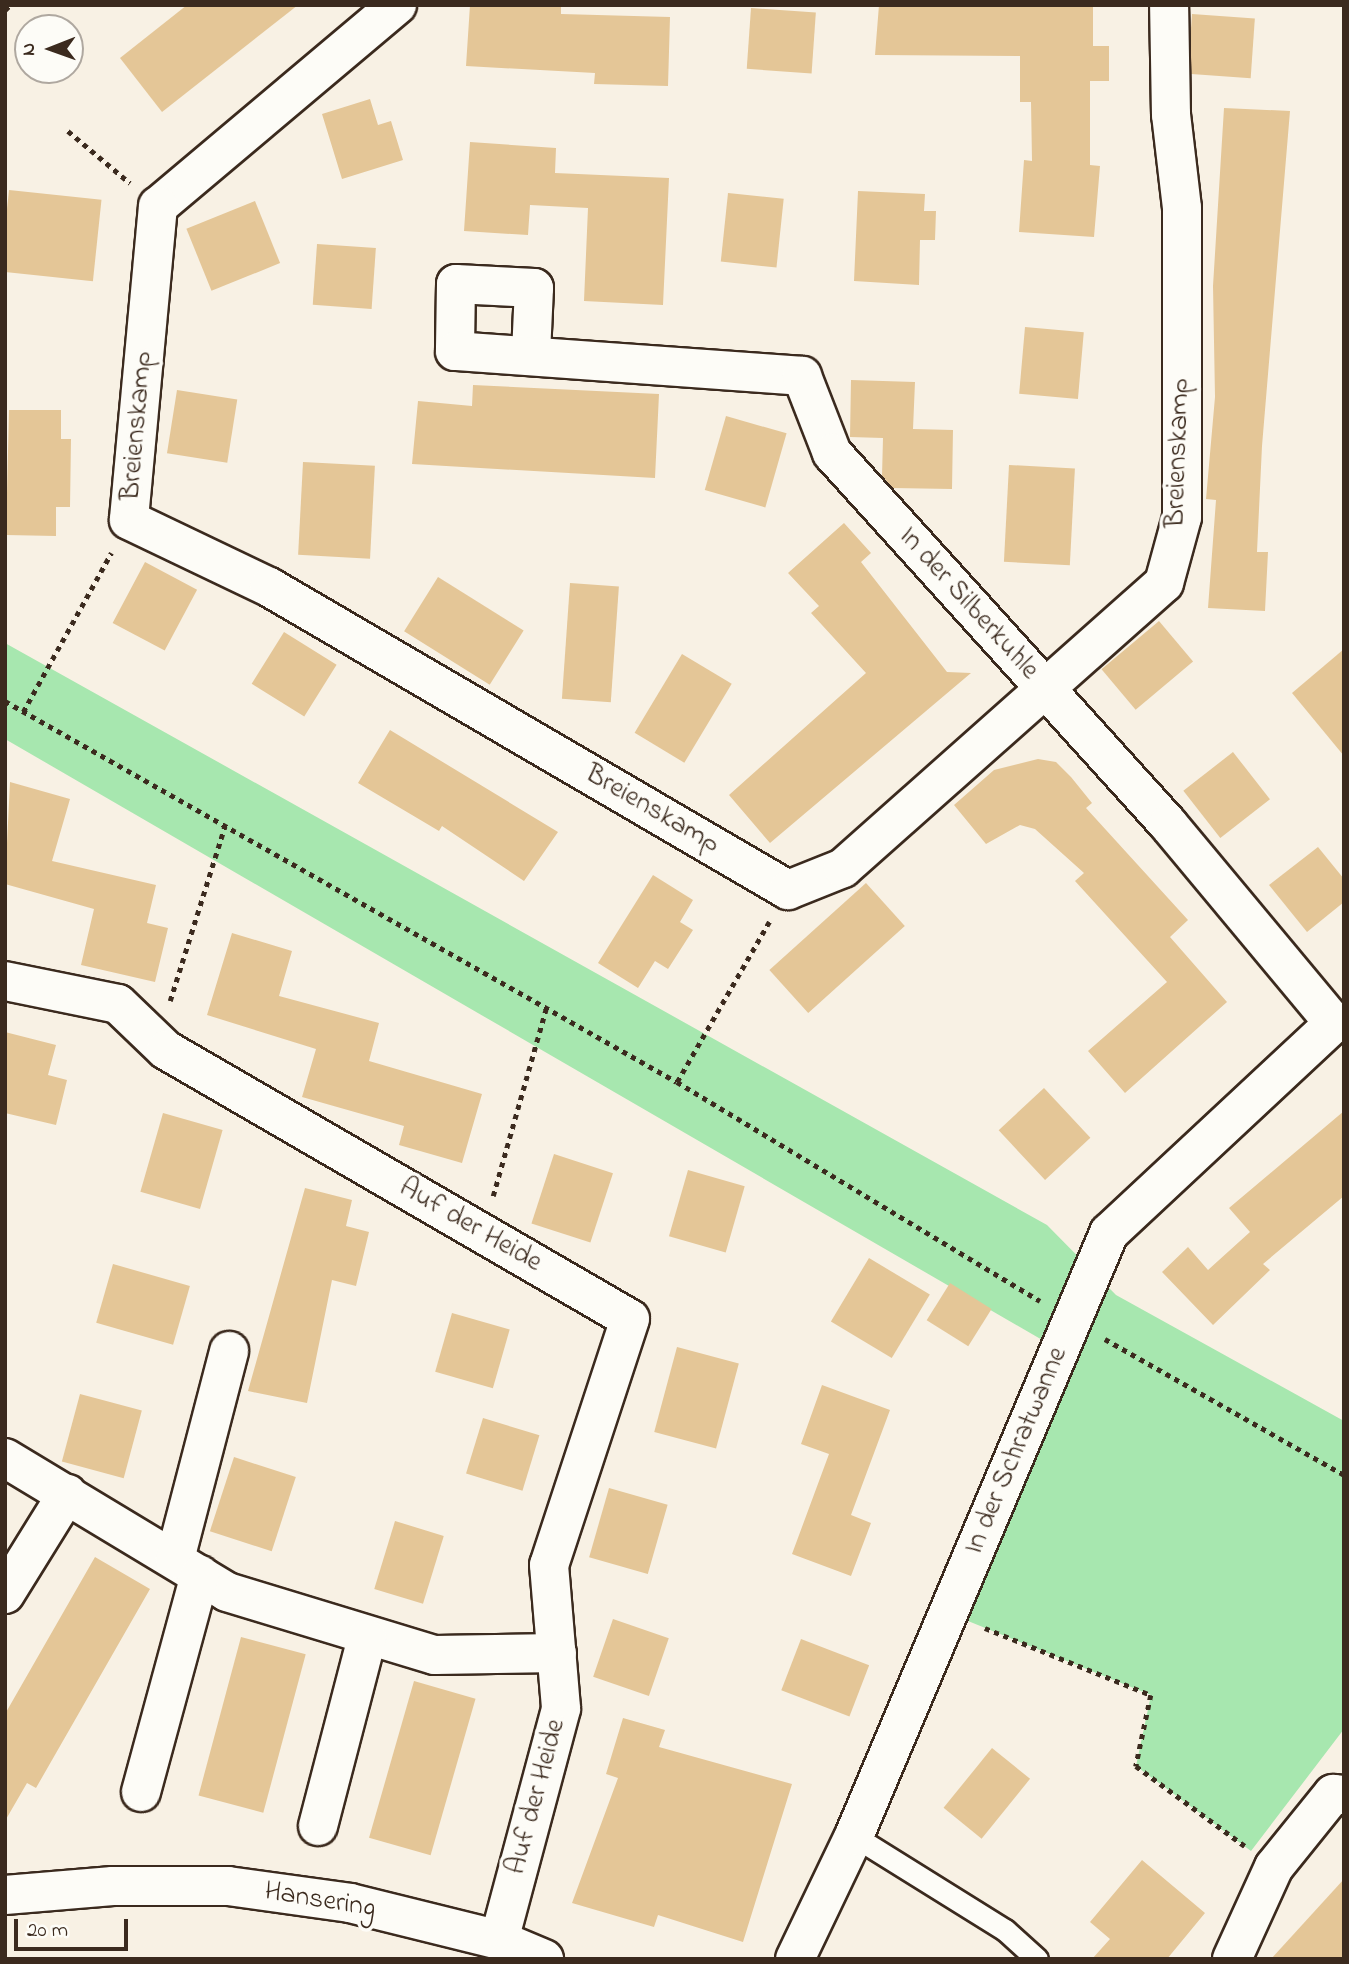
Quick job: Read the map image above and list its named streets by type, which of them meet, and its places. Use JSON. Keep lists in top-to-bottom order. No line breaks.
{"streets":{"street":["Breienskamp","In der Silberkuhle","Auf der Heide","In der Schratwanne","Hansering"]},"crossings":[["Breienskamp","In der Silberkuhle"],["In der Silberkuhle","In der Schratwanne"],["Auf der Heide","Hansering"]],"scale_bar":"20 m","north":"left"}
